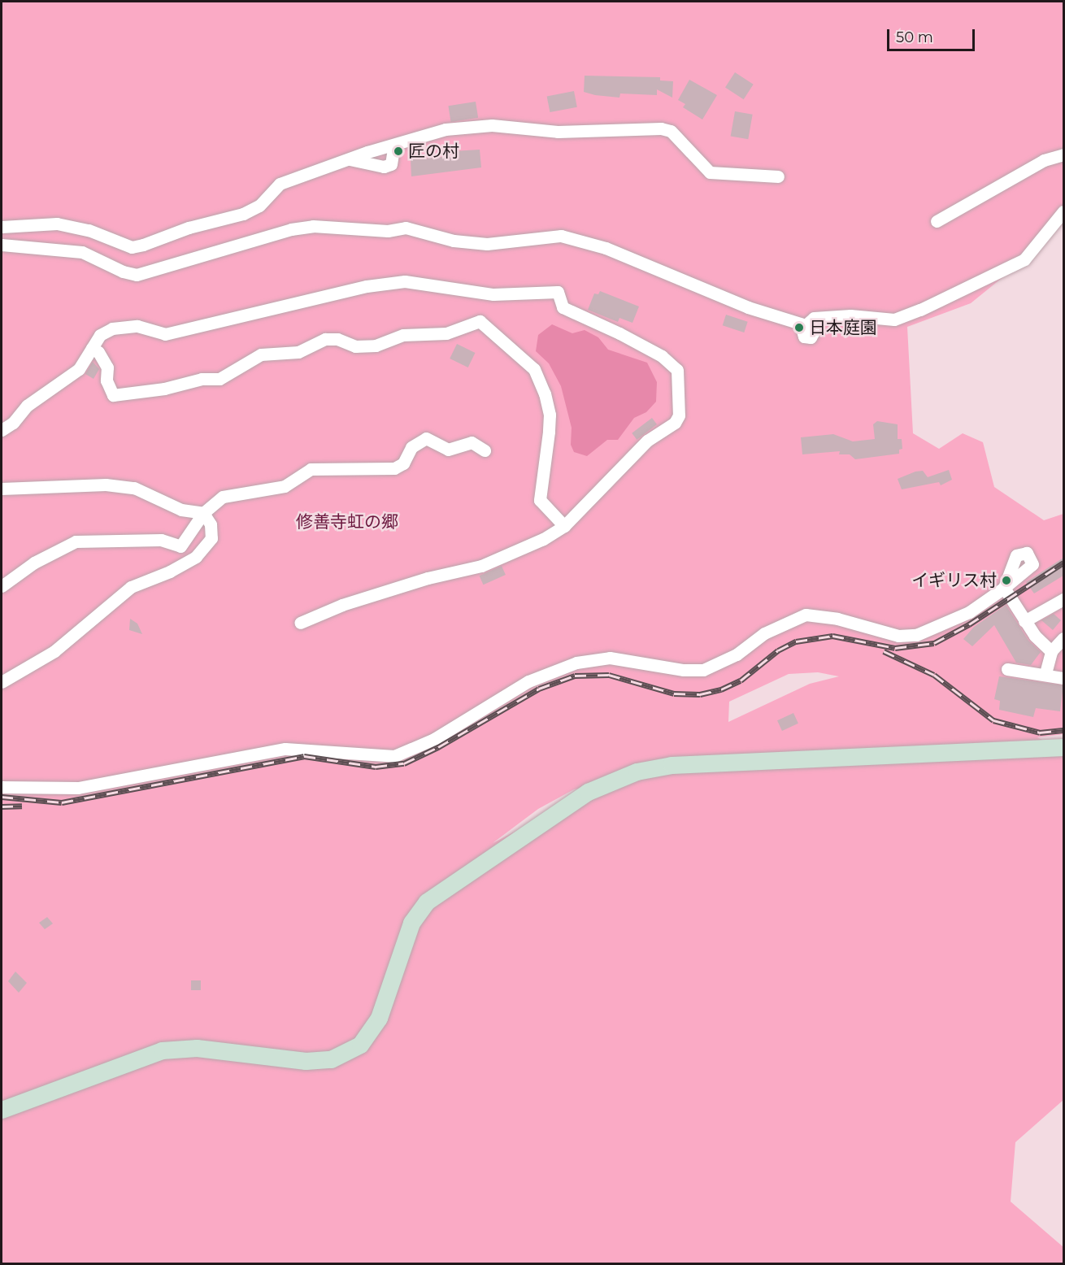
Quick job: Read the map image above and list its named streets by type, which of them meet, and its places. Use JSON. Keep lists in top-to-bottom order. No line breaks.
{"parks":["修善寺虹の郷"],"places":["匠の村","日本庭園","イギリス村"],"scale_bar":"50 m"}
